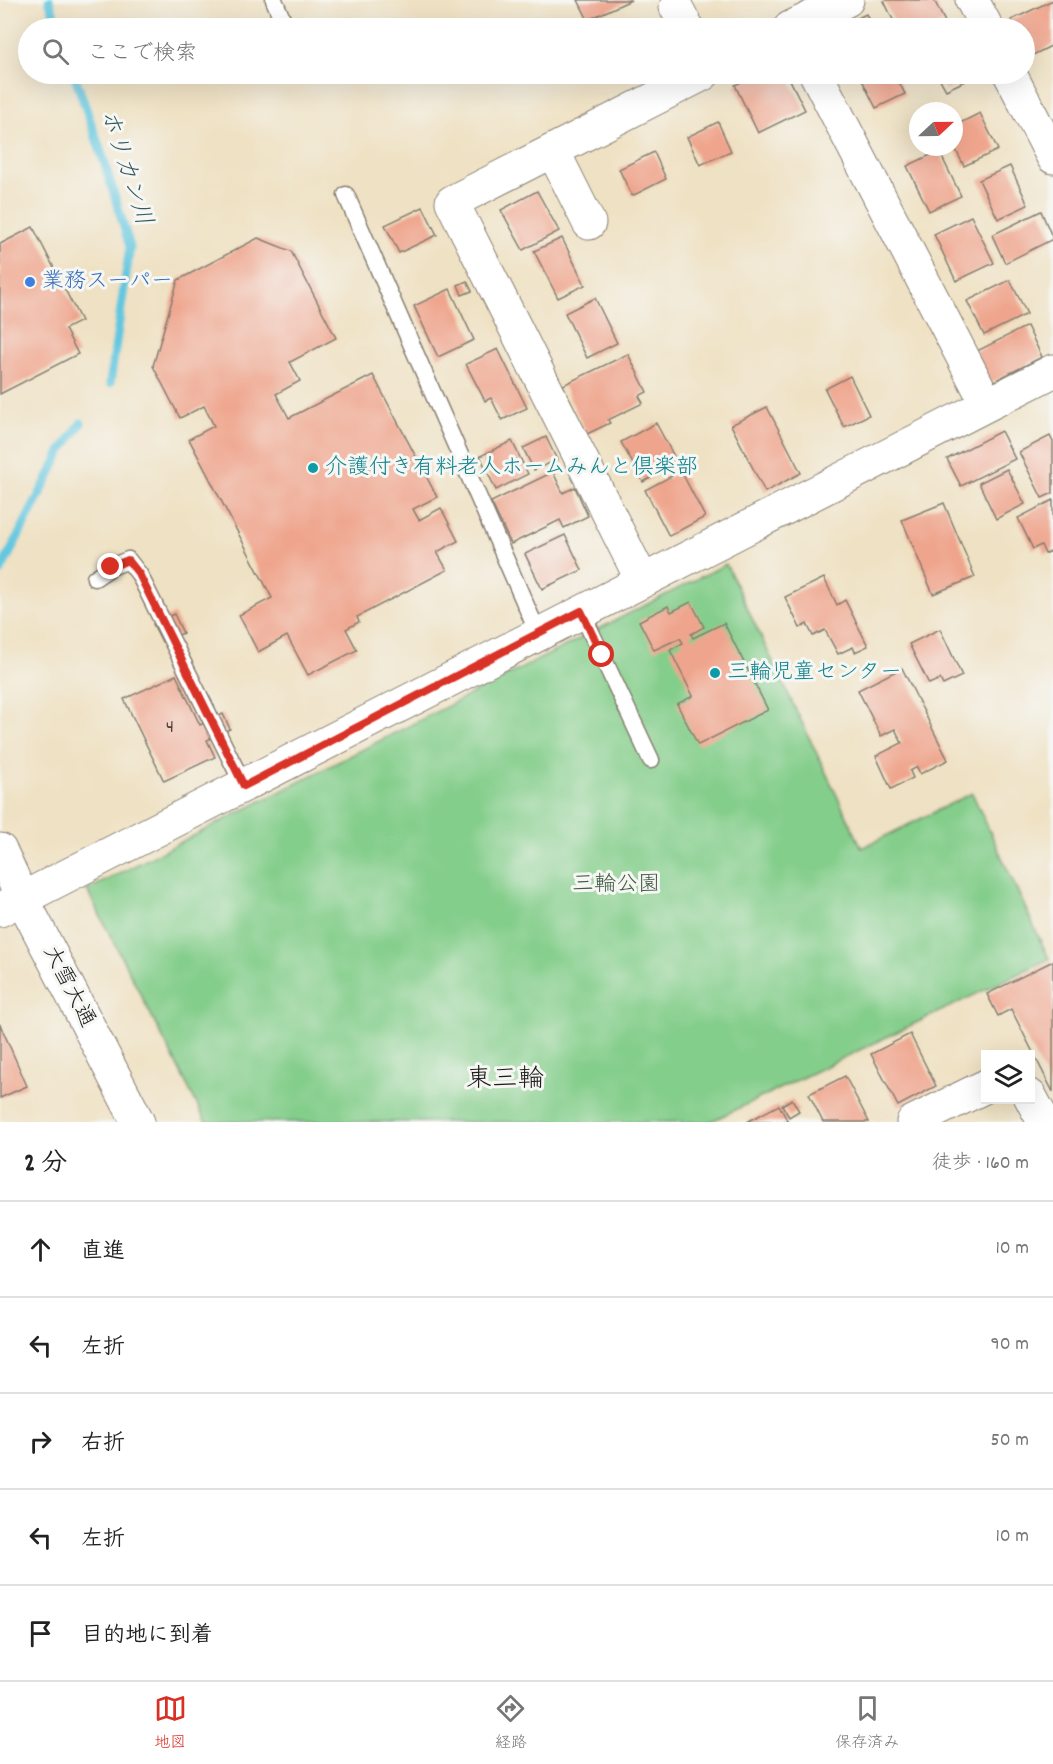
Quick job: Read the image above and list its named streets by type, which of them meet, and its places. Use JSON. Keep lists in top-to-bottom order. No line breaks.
{"streets":{"main road":["大雪大通"]},"districts":["東三輪"],"water":["ホリカン川"],"parks":["三輪公園"],"places":["業務スーパー","介護付き有料老人ホームみんと倶楽部","三輪児童センター"],"house_numbers":["4"],"north":"right","page":{"search":"ここで検索","heading":["2 分","徒歩 · 160 m"],"list":[["直進","10 m"],["左折","90 m"],["右折","50 m"],["左折","10 m"],"目的地に到着"],"nav":["地図","経路","保存済み"]}}
